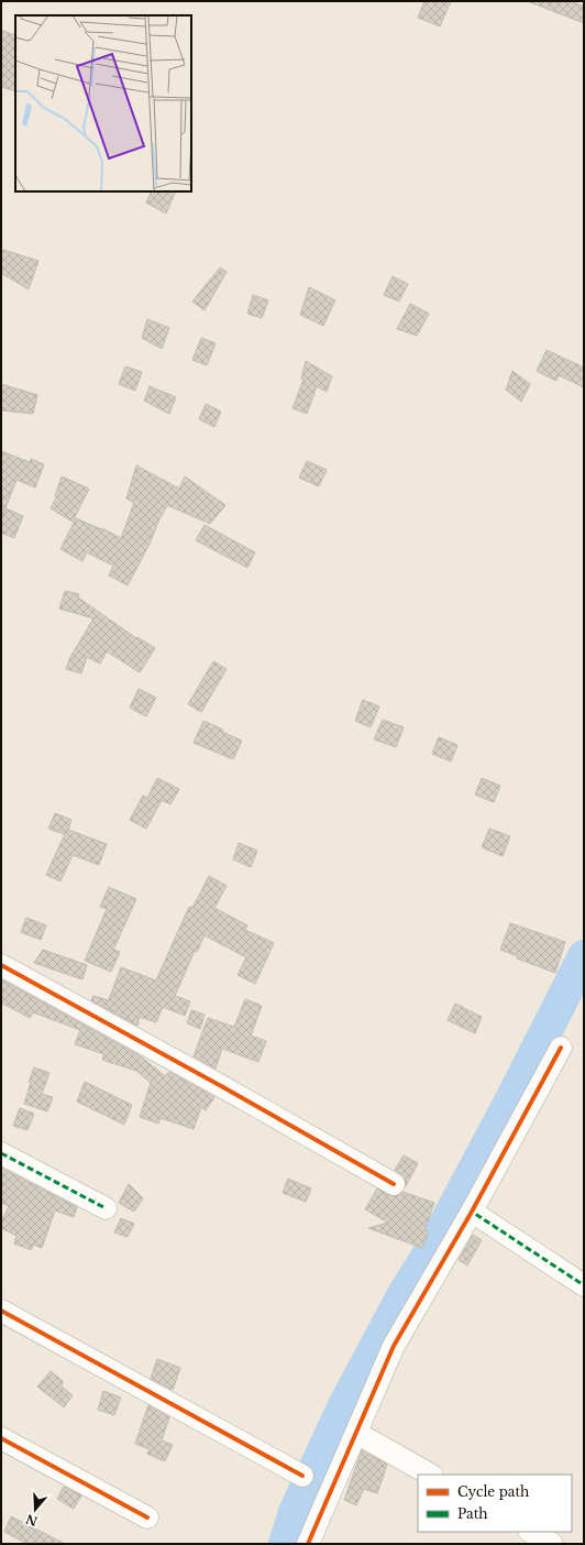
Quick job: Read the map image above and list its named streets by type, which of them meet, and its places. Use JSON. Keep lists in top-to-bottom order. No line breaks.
{"legend":["Cycle path","Path"],"north":"bottom"}
